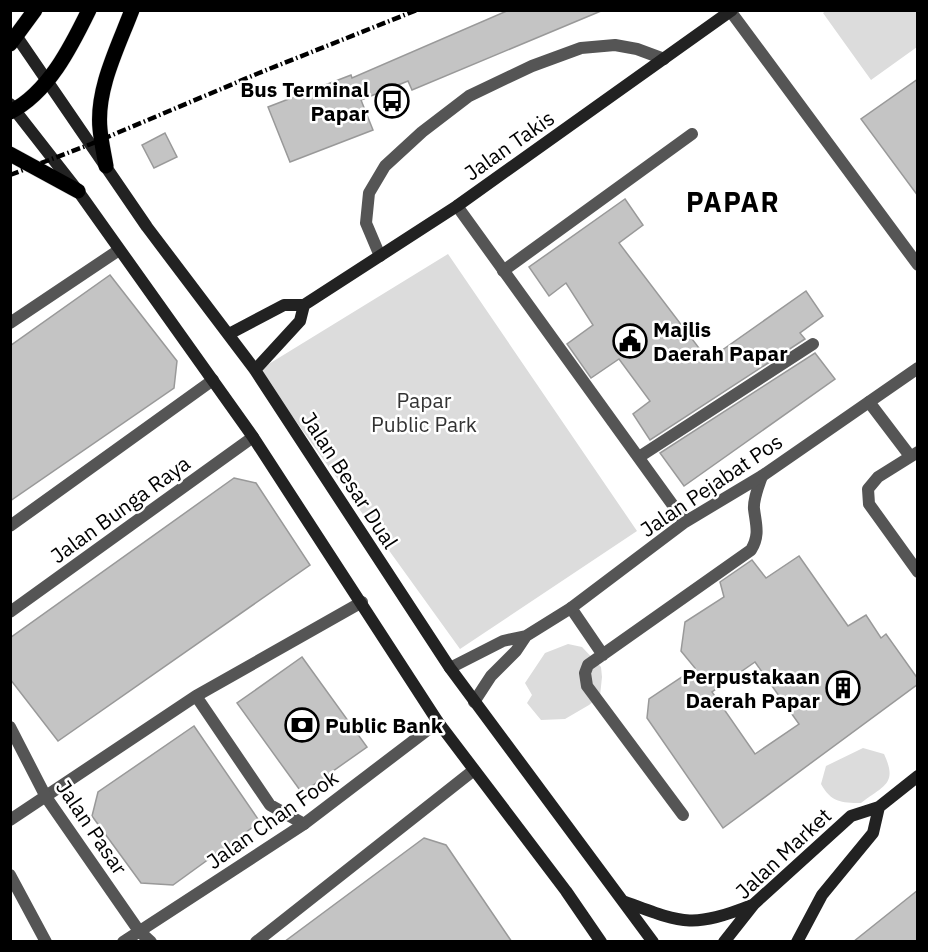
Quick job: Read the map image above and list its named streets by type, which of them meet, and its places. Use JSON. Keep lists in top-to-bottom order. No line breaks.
{"streets":{"main road":["Jalan Takis","Jalan Besar Dual","Jalan Market"],"street":["Jalan Pejabat Pos","Jalan Bunga Raya","Jalan Chan Fook","Jalan Pasar"]},"crossings":[["Jalan Takis","Jalan Besar Dual"],["Jalan Besar Dual","Jalan Pejabat Pos"],["Jalan Chan Fook","Jalan Pasar"]],"districts":["PAPAR"],"parks":["Papar Public Park"],"places":{"bus stop":["Bus Terminal Papar"],"public building":["Majlis Daerah Papar"],"building":["Perpustakaan Daerah Papar"],"bank":["Public Bank"]}}
